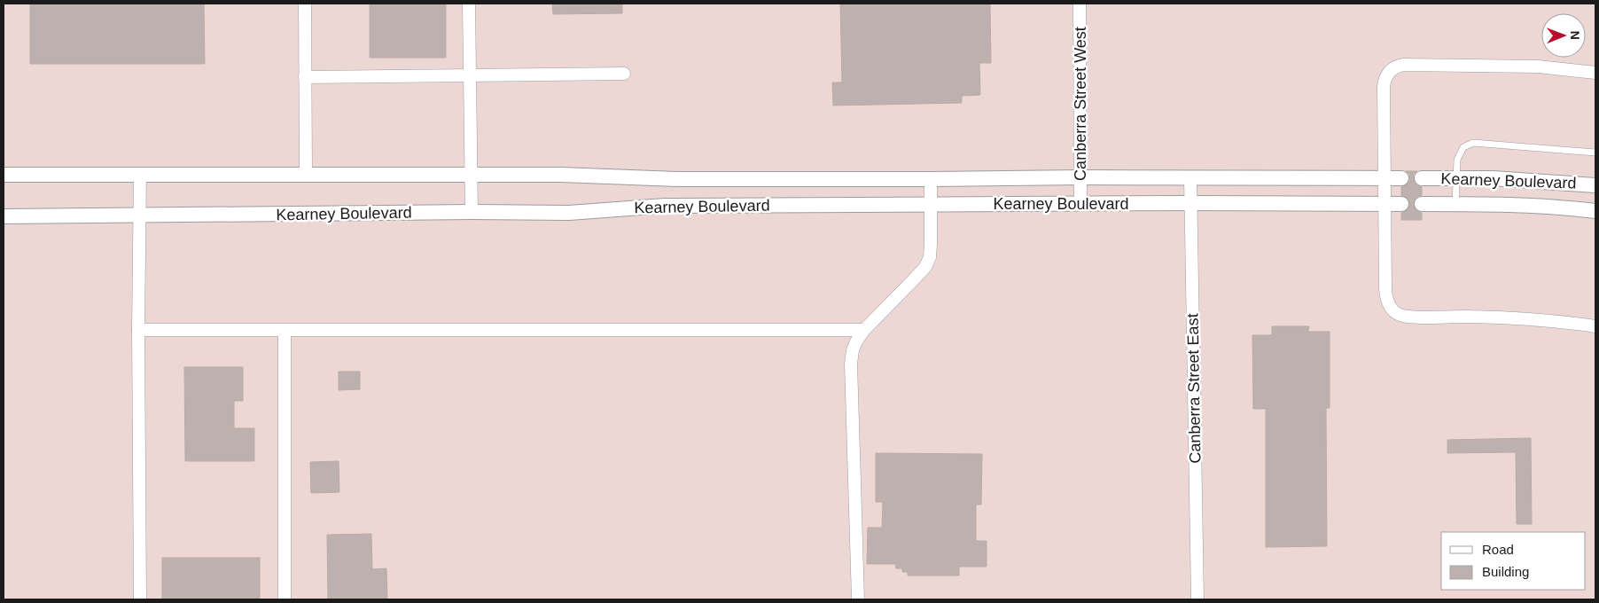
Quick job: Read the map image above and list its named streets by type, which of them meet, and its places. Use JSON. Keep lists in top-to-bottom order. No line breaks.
{"streets":{"street":["Canberra Street West","Kearney Boulevard","Canberra Street East"]},"crossings":[["Canberra Street West","Kearney Boulevard"],["Kearney Boulevard","Canberra Street East"]],"legend":["Road","Building"],"north":"right"}
